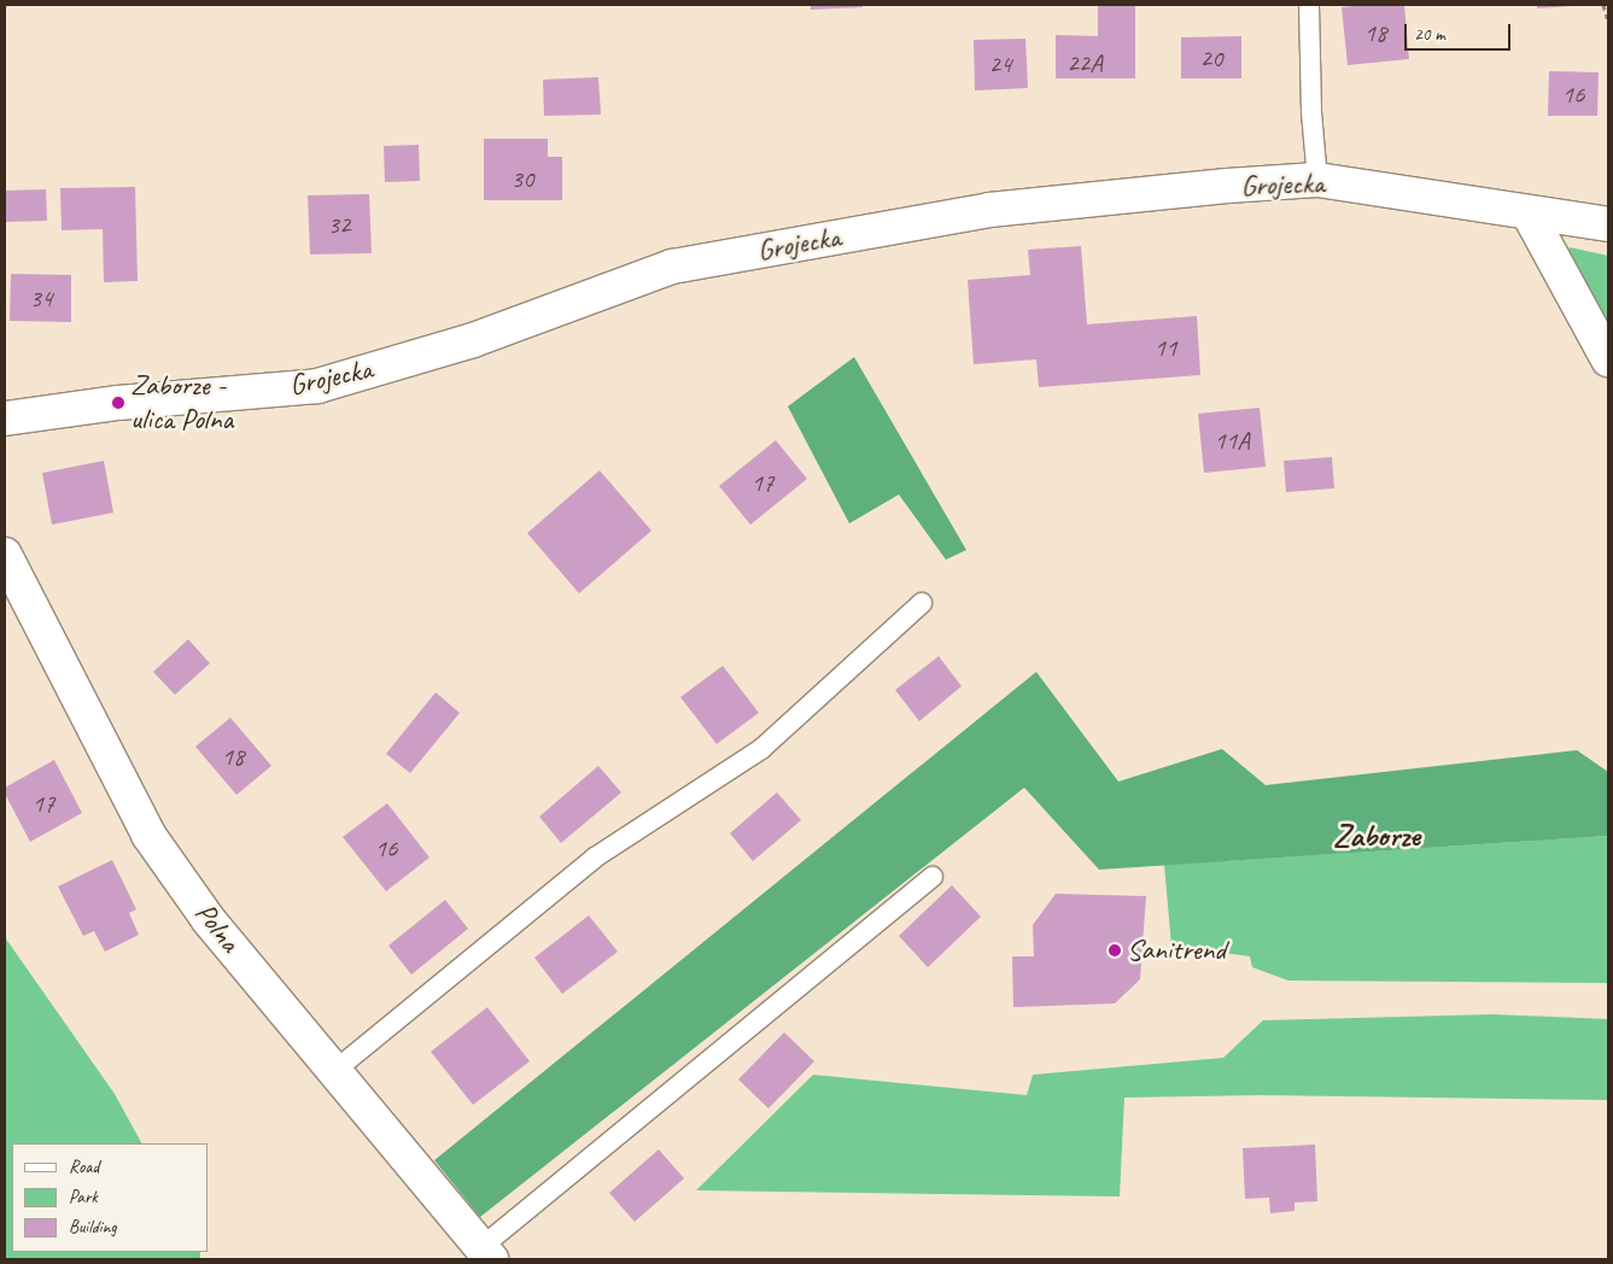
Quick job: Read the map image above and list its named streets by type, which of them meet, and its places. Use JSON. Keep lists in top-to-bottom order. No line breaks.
{"streets":{"street":["Grojecka","Polna"]},"districts":["Zaborze"],"places":["Zaborze - ulica Polna","Sanitrend"],"house_numbers":["18","20","22A","24","16","30","32","34","11","11A","17","18","17","16"],"legend":["Road","Park","Building"],"scale_bar":"20 m"}
